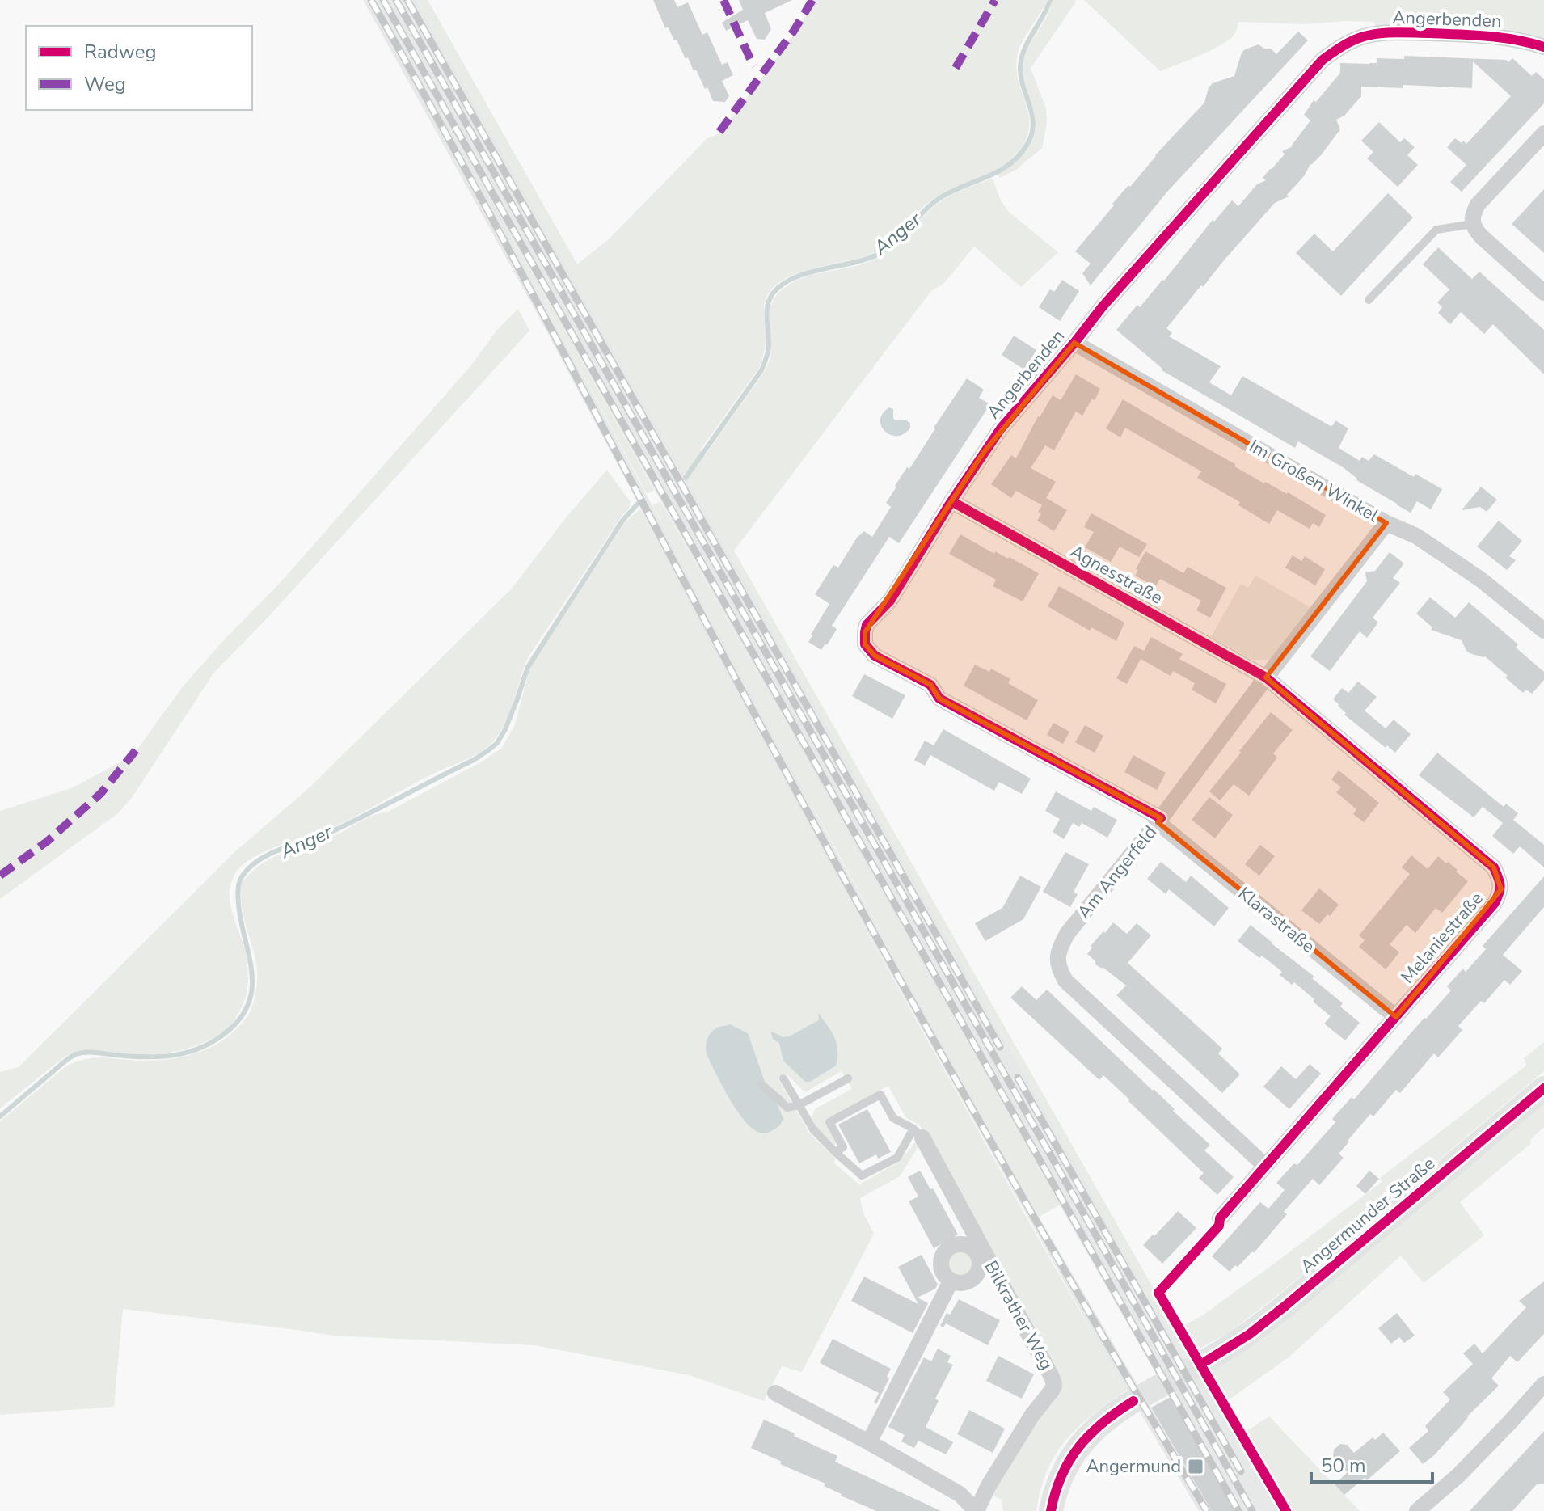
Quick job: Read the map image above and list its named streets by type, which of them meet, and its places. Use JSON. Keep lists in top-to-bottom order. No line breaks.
{"streets":{"main road":["Angermunder Straße"],"street":["Angerbenden","Im Großen Winkel","Agnesstraße","Am Angerfeld","Klarastraße","Melaniestraße","Bilkrather Weg"]},"crossings":[["Angerbenden","Im Großen Winkel"],["Angerbenden","Agnesstraße"],["Angerbenden","Am Angerfeld"],["Angerbenden","Klarastraße"],["Im Großen Winkel","Am Angerfeld"],["Agnesstraße","Am Angerfeld"],["Agnesstraße","Melaniestraße"],["Am Angerfeld","Klarastraße"],["Am Angerfeld","Melaniestraße"],["Klarastraße","Melaniestraße"]],"water":["Anger"],"places":{"transit":["Angermund"]},"legend":["Radweg","Weg"],"scale_bar":"50 m"}
